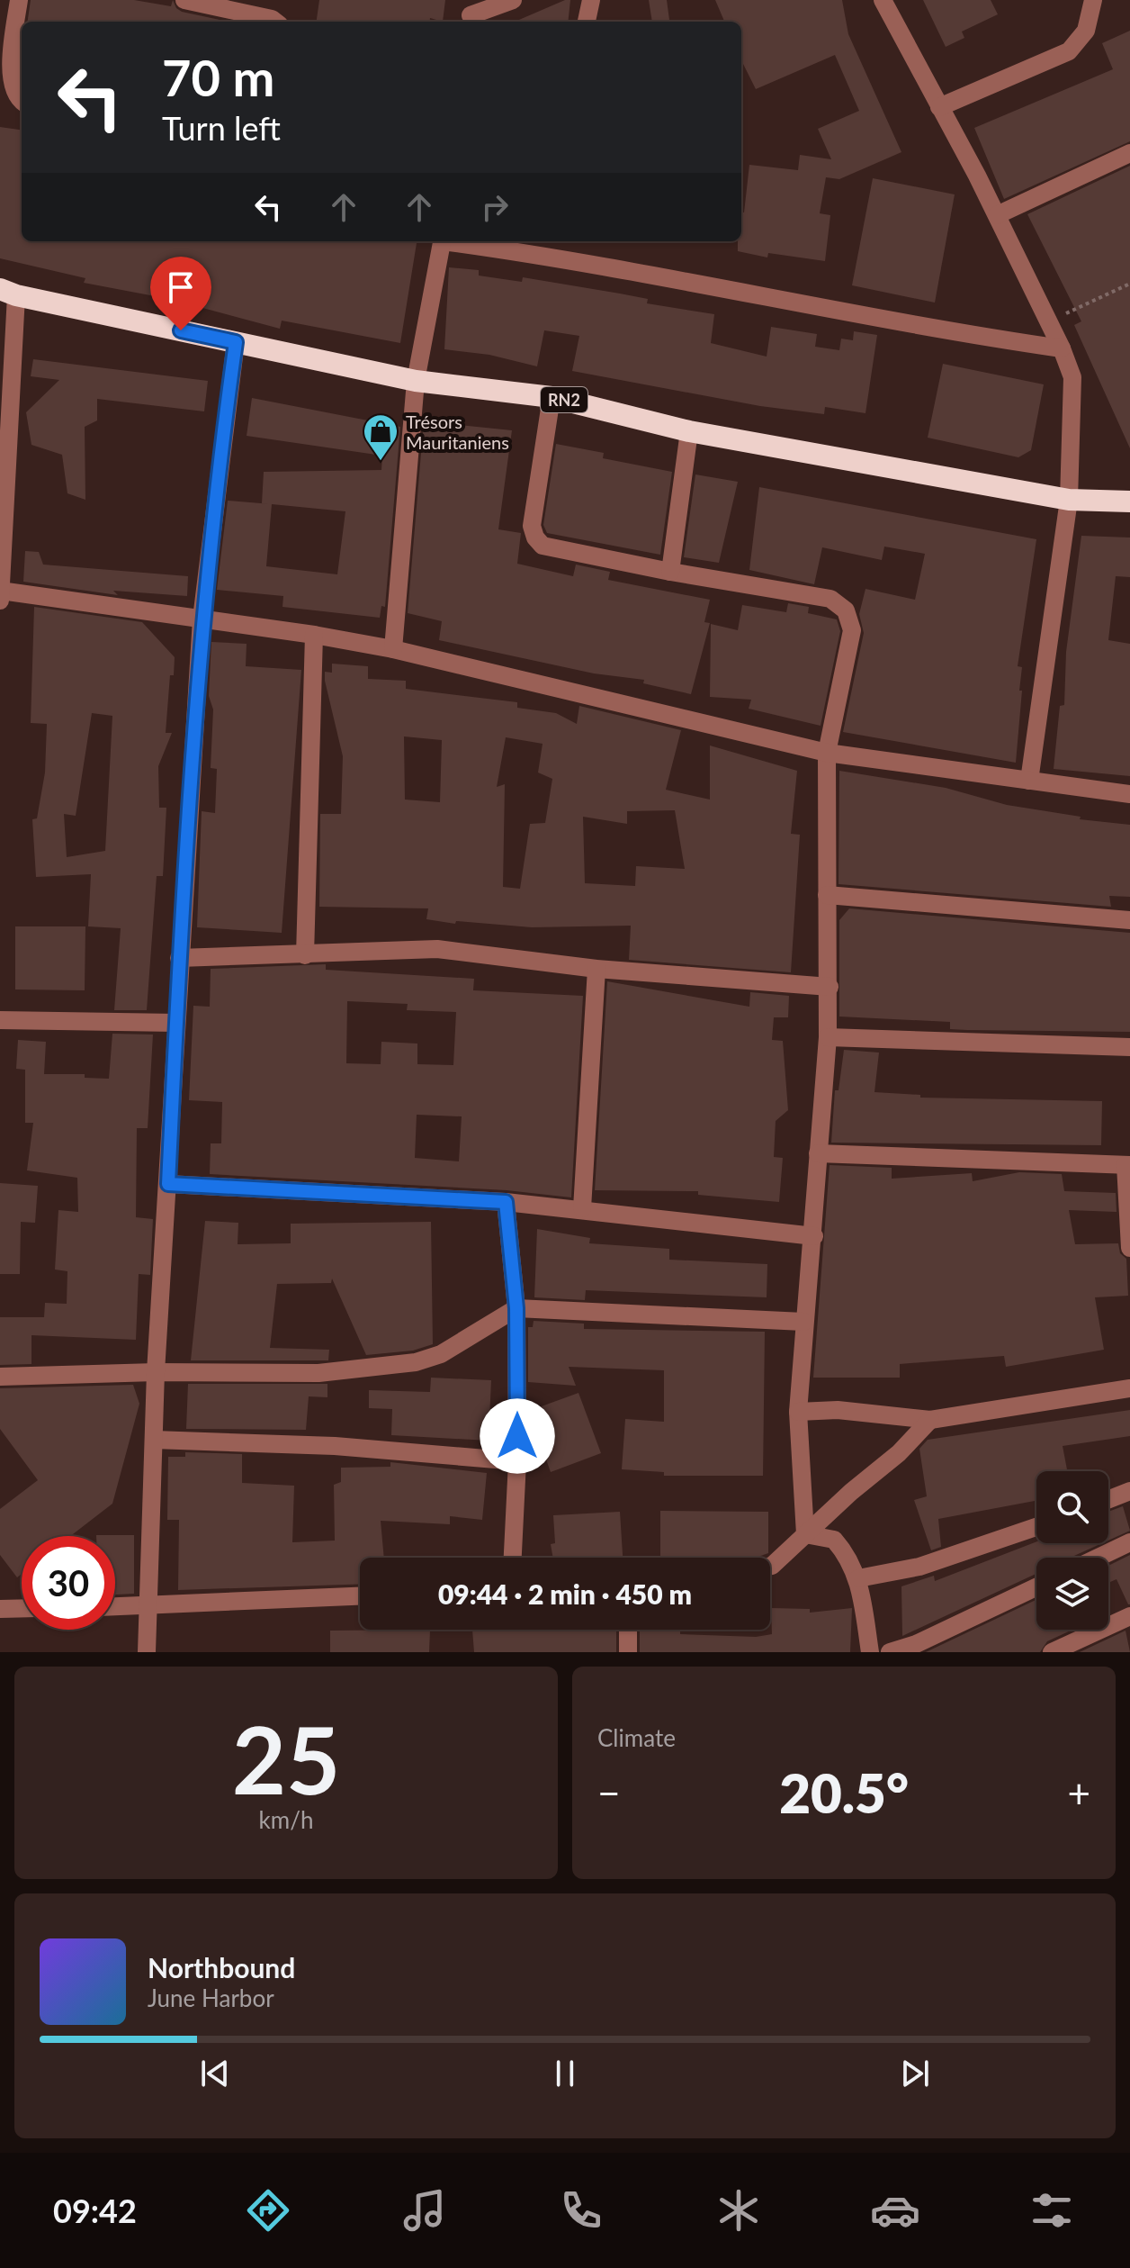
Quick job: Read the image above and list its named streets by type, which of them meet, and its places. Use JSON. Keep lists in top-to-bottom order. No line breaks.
{"streets":{"highway":["RN2"]},"places":{"shop":["Trésors Mauritaniens"]},"page":{"turn":["70 m","Turn left"],"limit":"30","trip":"09:44 · 2 min · 450 m","tile":[["25","km/h"],"Climate"],"heat":["−","20.5°","+"],"song":["Northbound","June Harbor"],"tabs":"09:42"}}
